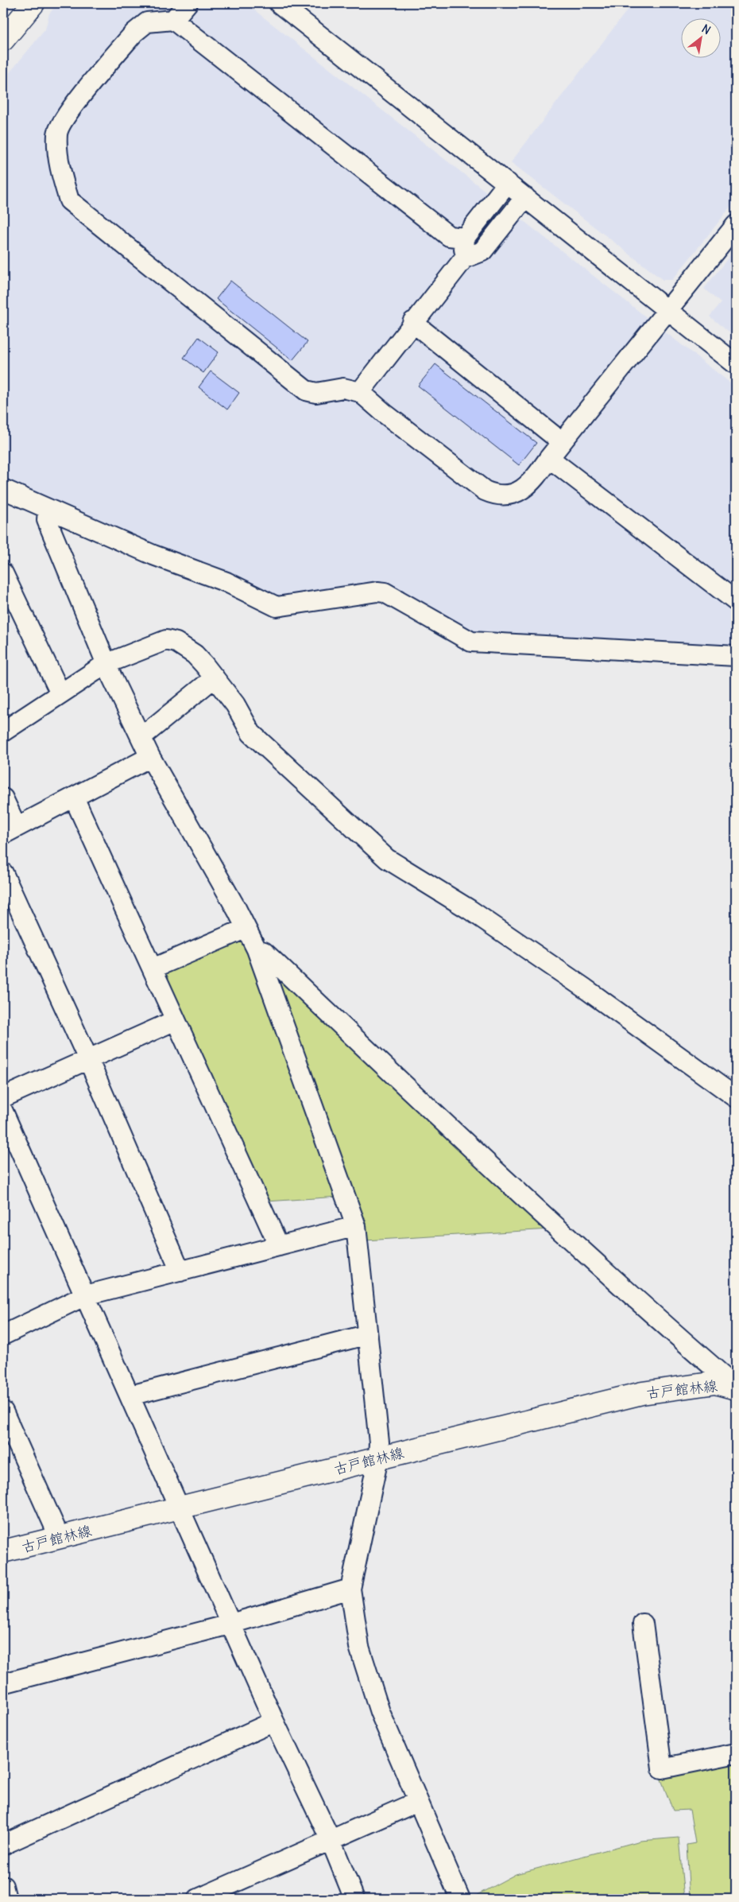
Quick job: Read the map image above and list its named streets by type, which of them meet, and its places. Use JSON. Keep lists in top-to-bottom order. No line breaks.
{"streets":{"main road":["古戸館林線"]},"north":"top right"}
